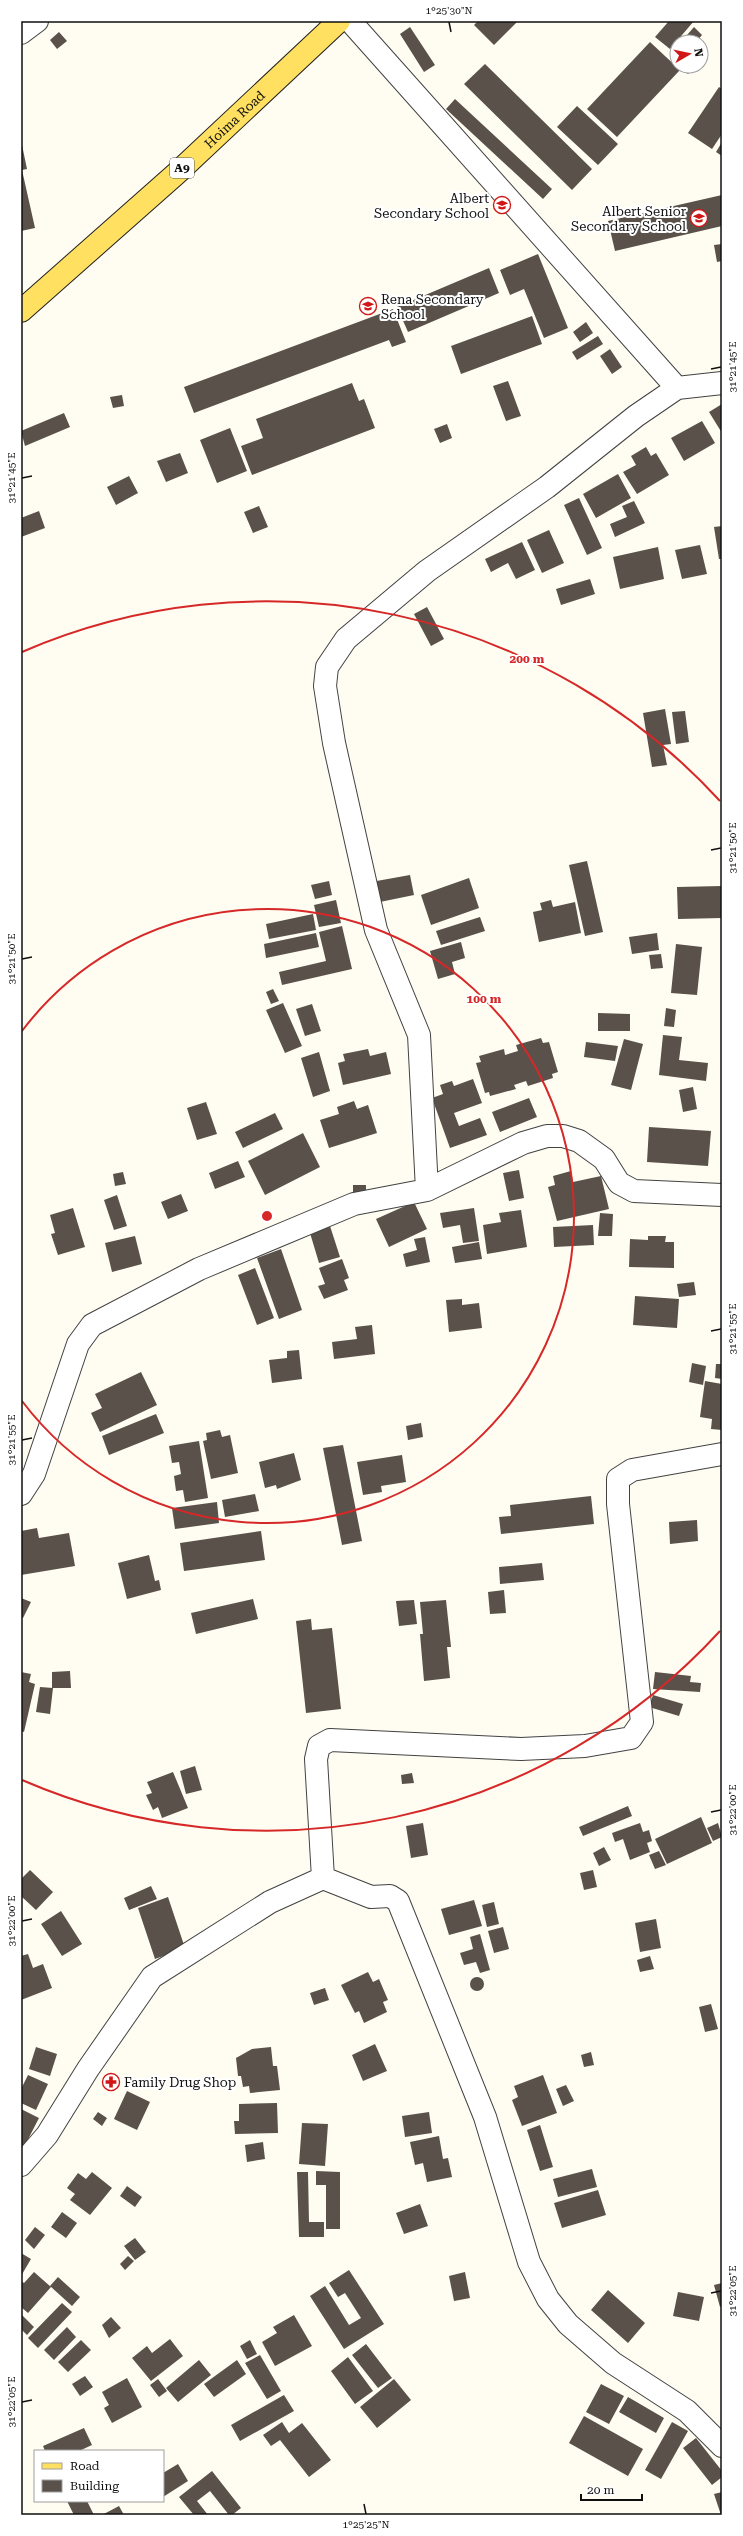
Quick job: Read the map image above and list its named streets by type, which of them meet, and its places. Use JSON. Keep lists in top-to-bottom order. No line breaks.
{"streets":{"main road":["Hoima Road","A9"]},"places":{"school or university":["Albert Secondary School","Albert Senior Secondary School","Rena Secondary School"],"pharmacy":["Family Drug Shop"]},"legend":["Road","Building"],"scale_bar":"20 m","north":"right","coordinates":["1°25'30\"N","31°21'45\"E","31°21'50\"E","31°21'55\"E","31°22'00\"E","31°22'05\"E","1°25'25\"N"],"rings":["200 m","100 m"]}
